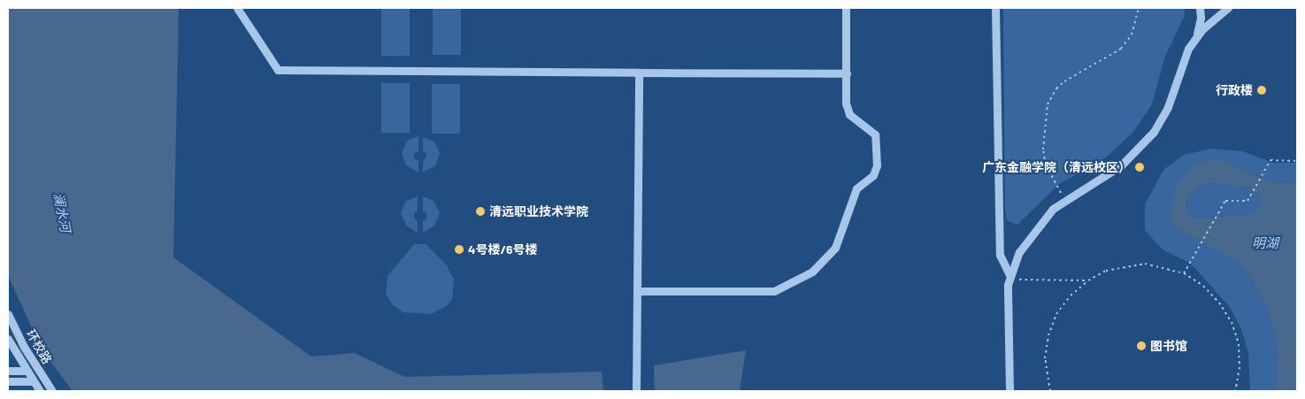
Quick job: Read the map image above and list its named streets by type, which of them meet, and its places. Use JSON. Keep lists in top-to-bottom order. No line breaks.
{"streets":{"street":["环校路"]},"water":["澜水河","明湖"],"places":["行政楼","广东金融学院（清远校区）","清远职业技术学院","4号楼/6号楼","图书馆"]}
